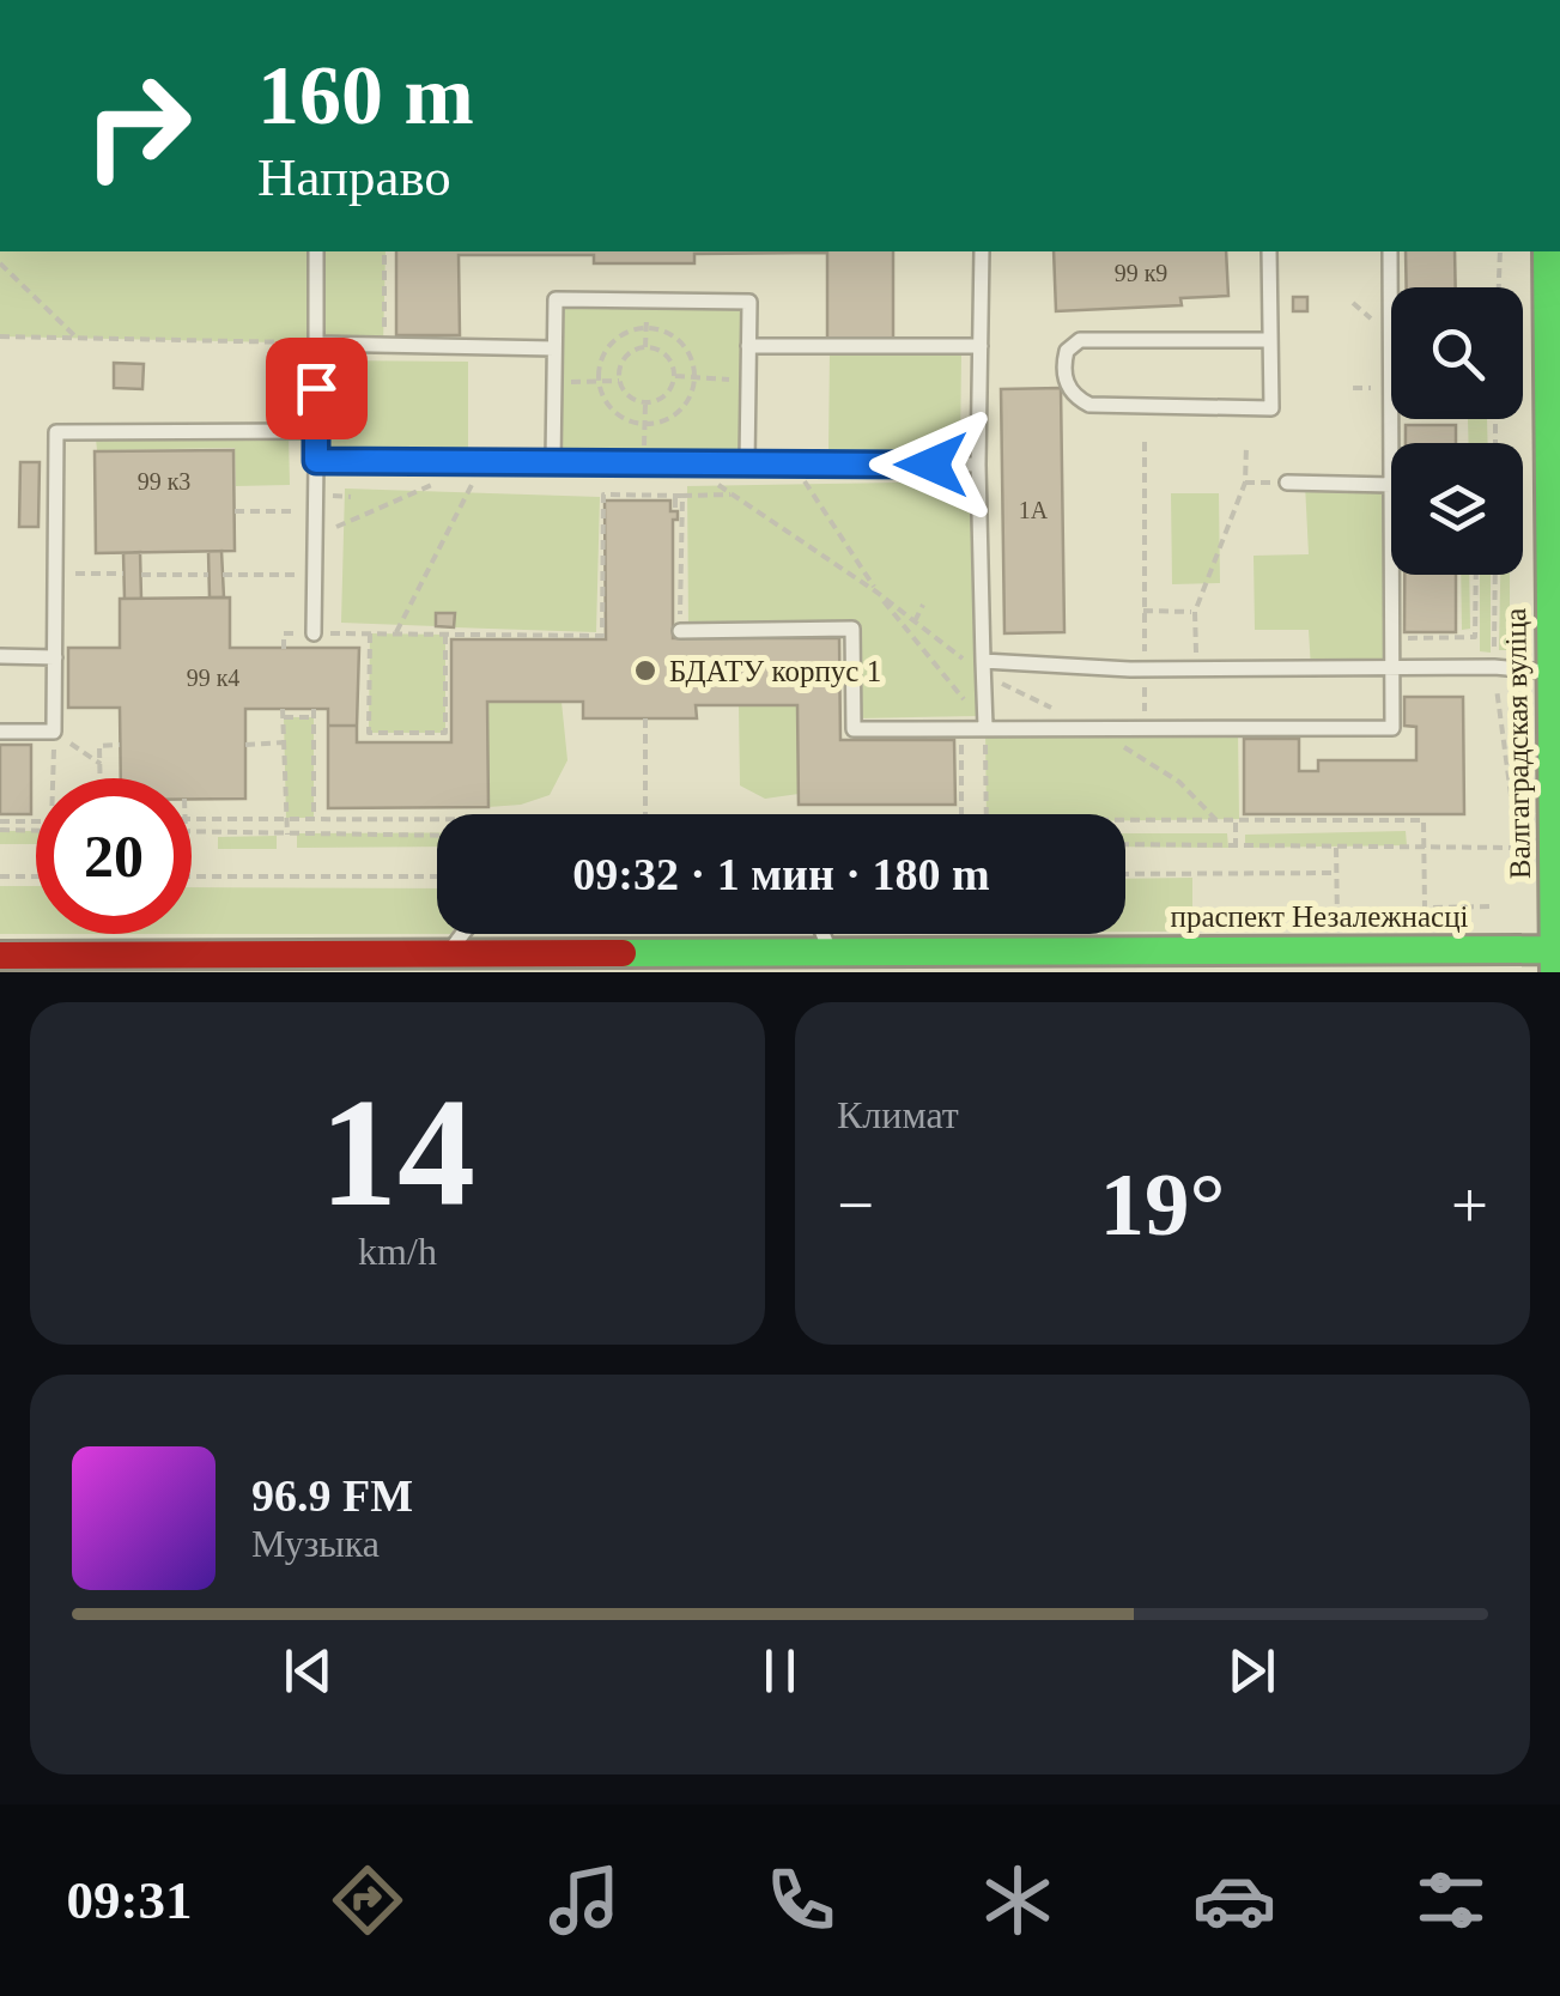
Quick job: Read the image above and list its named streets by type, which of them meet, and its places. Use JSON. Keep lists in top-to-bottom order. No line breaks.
{"streets":{"main road":["Валгаградская вуліца","праспект Незалежнасці"]},"crossings":[["Валгаградская вуліца","праспект Незалежнасці"]],"places":["БДАТУ корпус 1"],"house_numbers":["99 к9","99 к3","1А","99 к4"],"page":{"turn":["160 m","Направо"],"limit":"20","trip":"09:32 · 1 мин · 180 m","tile":[["14","km/h"],"Климат"],"heat":["−","19°","+"],"song":["96.9 FM","Музыка"],"tabs":"09:31"}}
